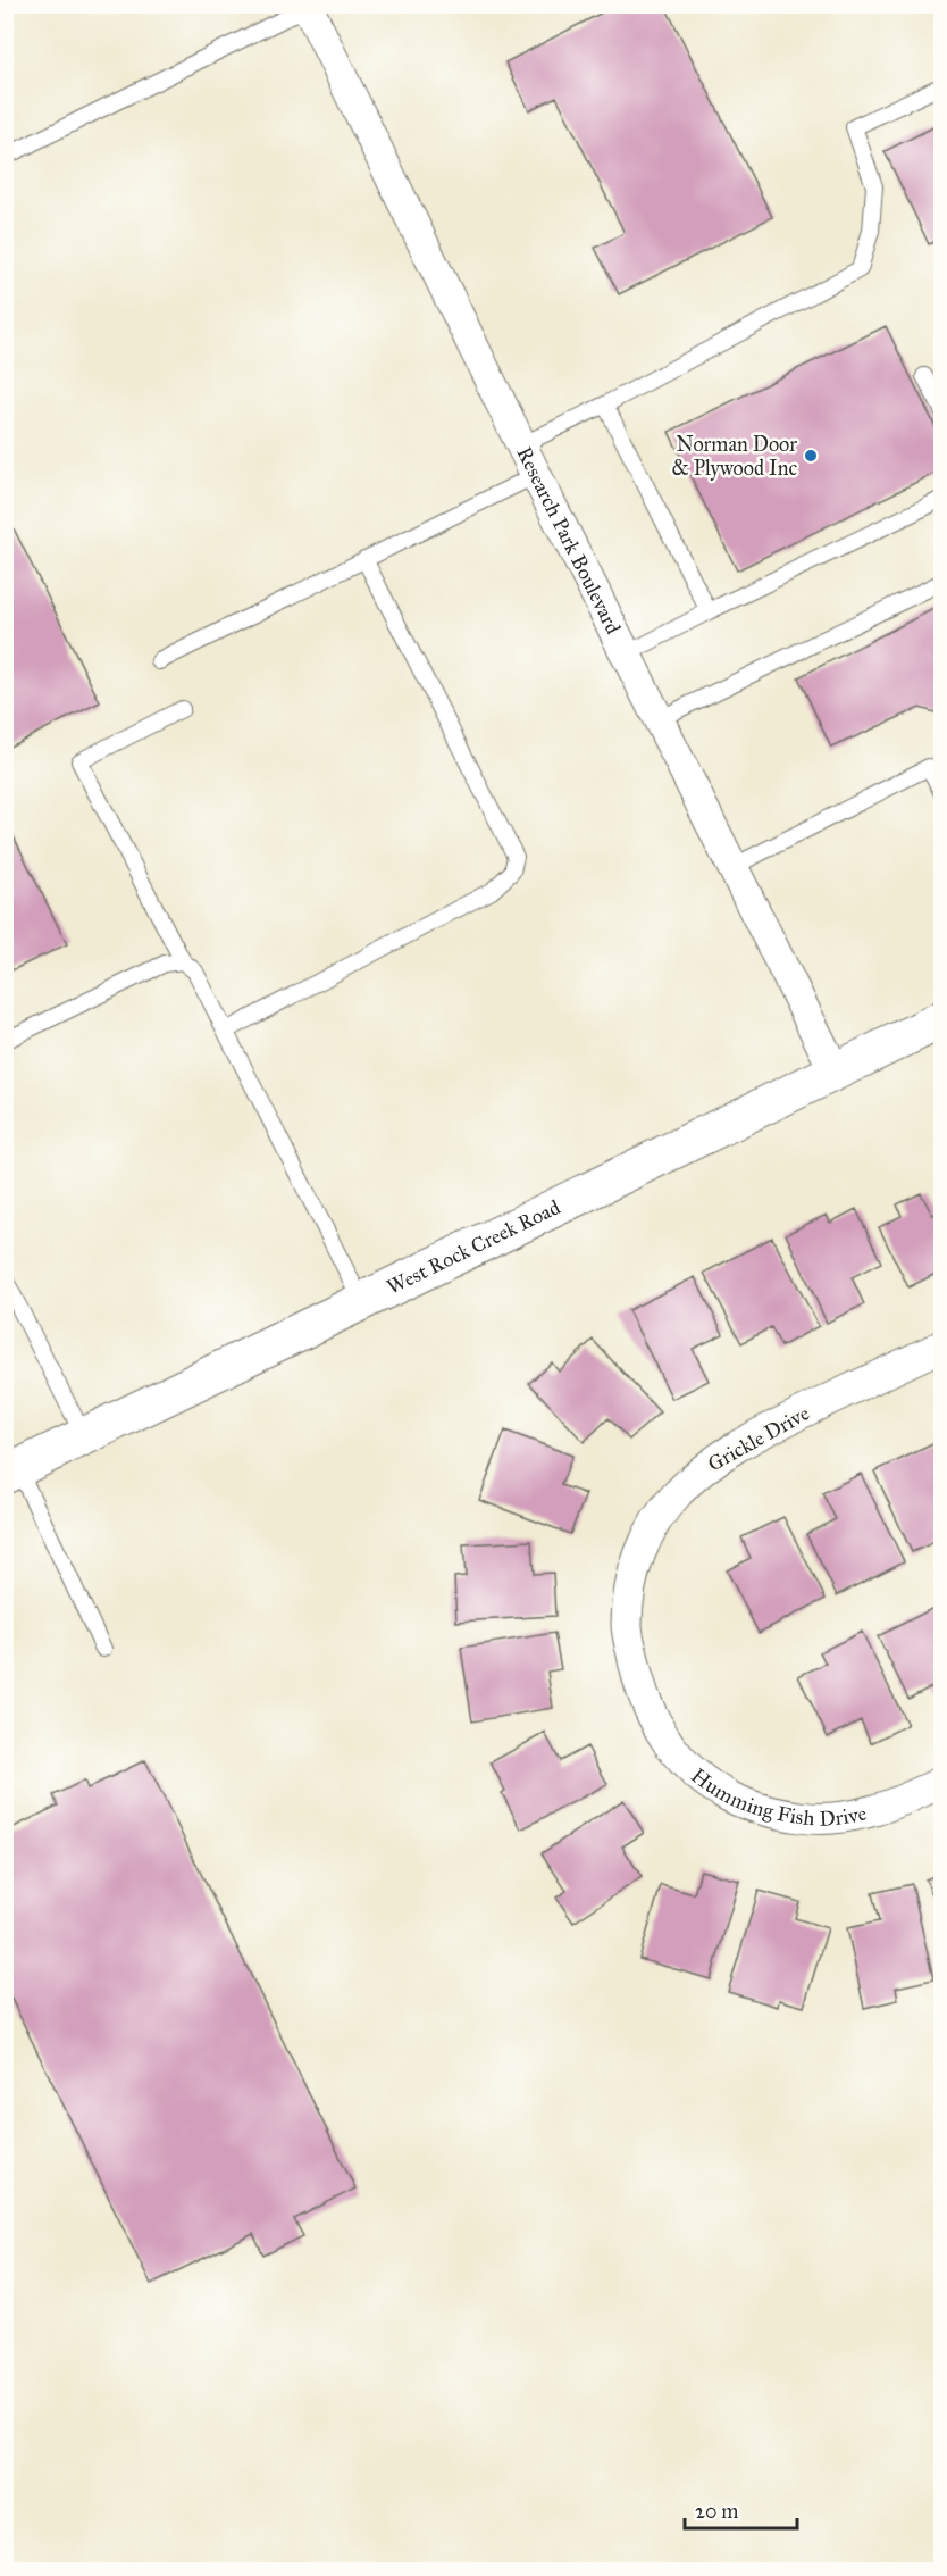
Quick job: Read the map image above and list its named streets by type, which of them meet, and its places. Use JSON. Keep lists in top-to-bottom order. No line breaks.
{"streets":{"main road":["West Rock Creek Road"],"street":["Research Park Boulevard","Grickle Drive","Humming Fish Drive"]},"crossings":[["Research Park Boulevard","West Rock Creek Road"],["Grickle Drive","Humming Fish Drive"]],"places":["Norman Door & Plywood Inc"],"scale_bar":"20 m"}
